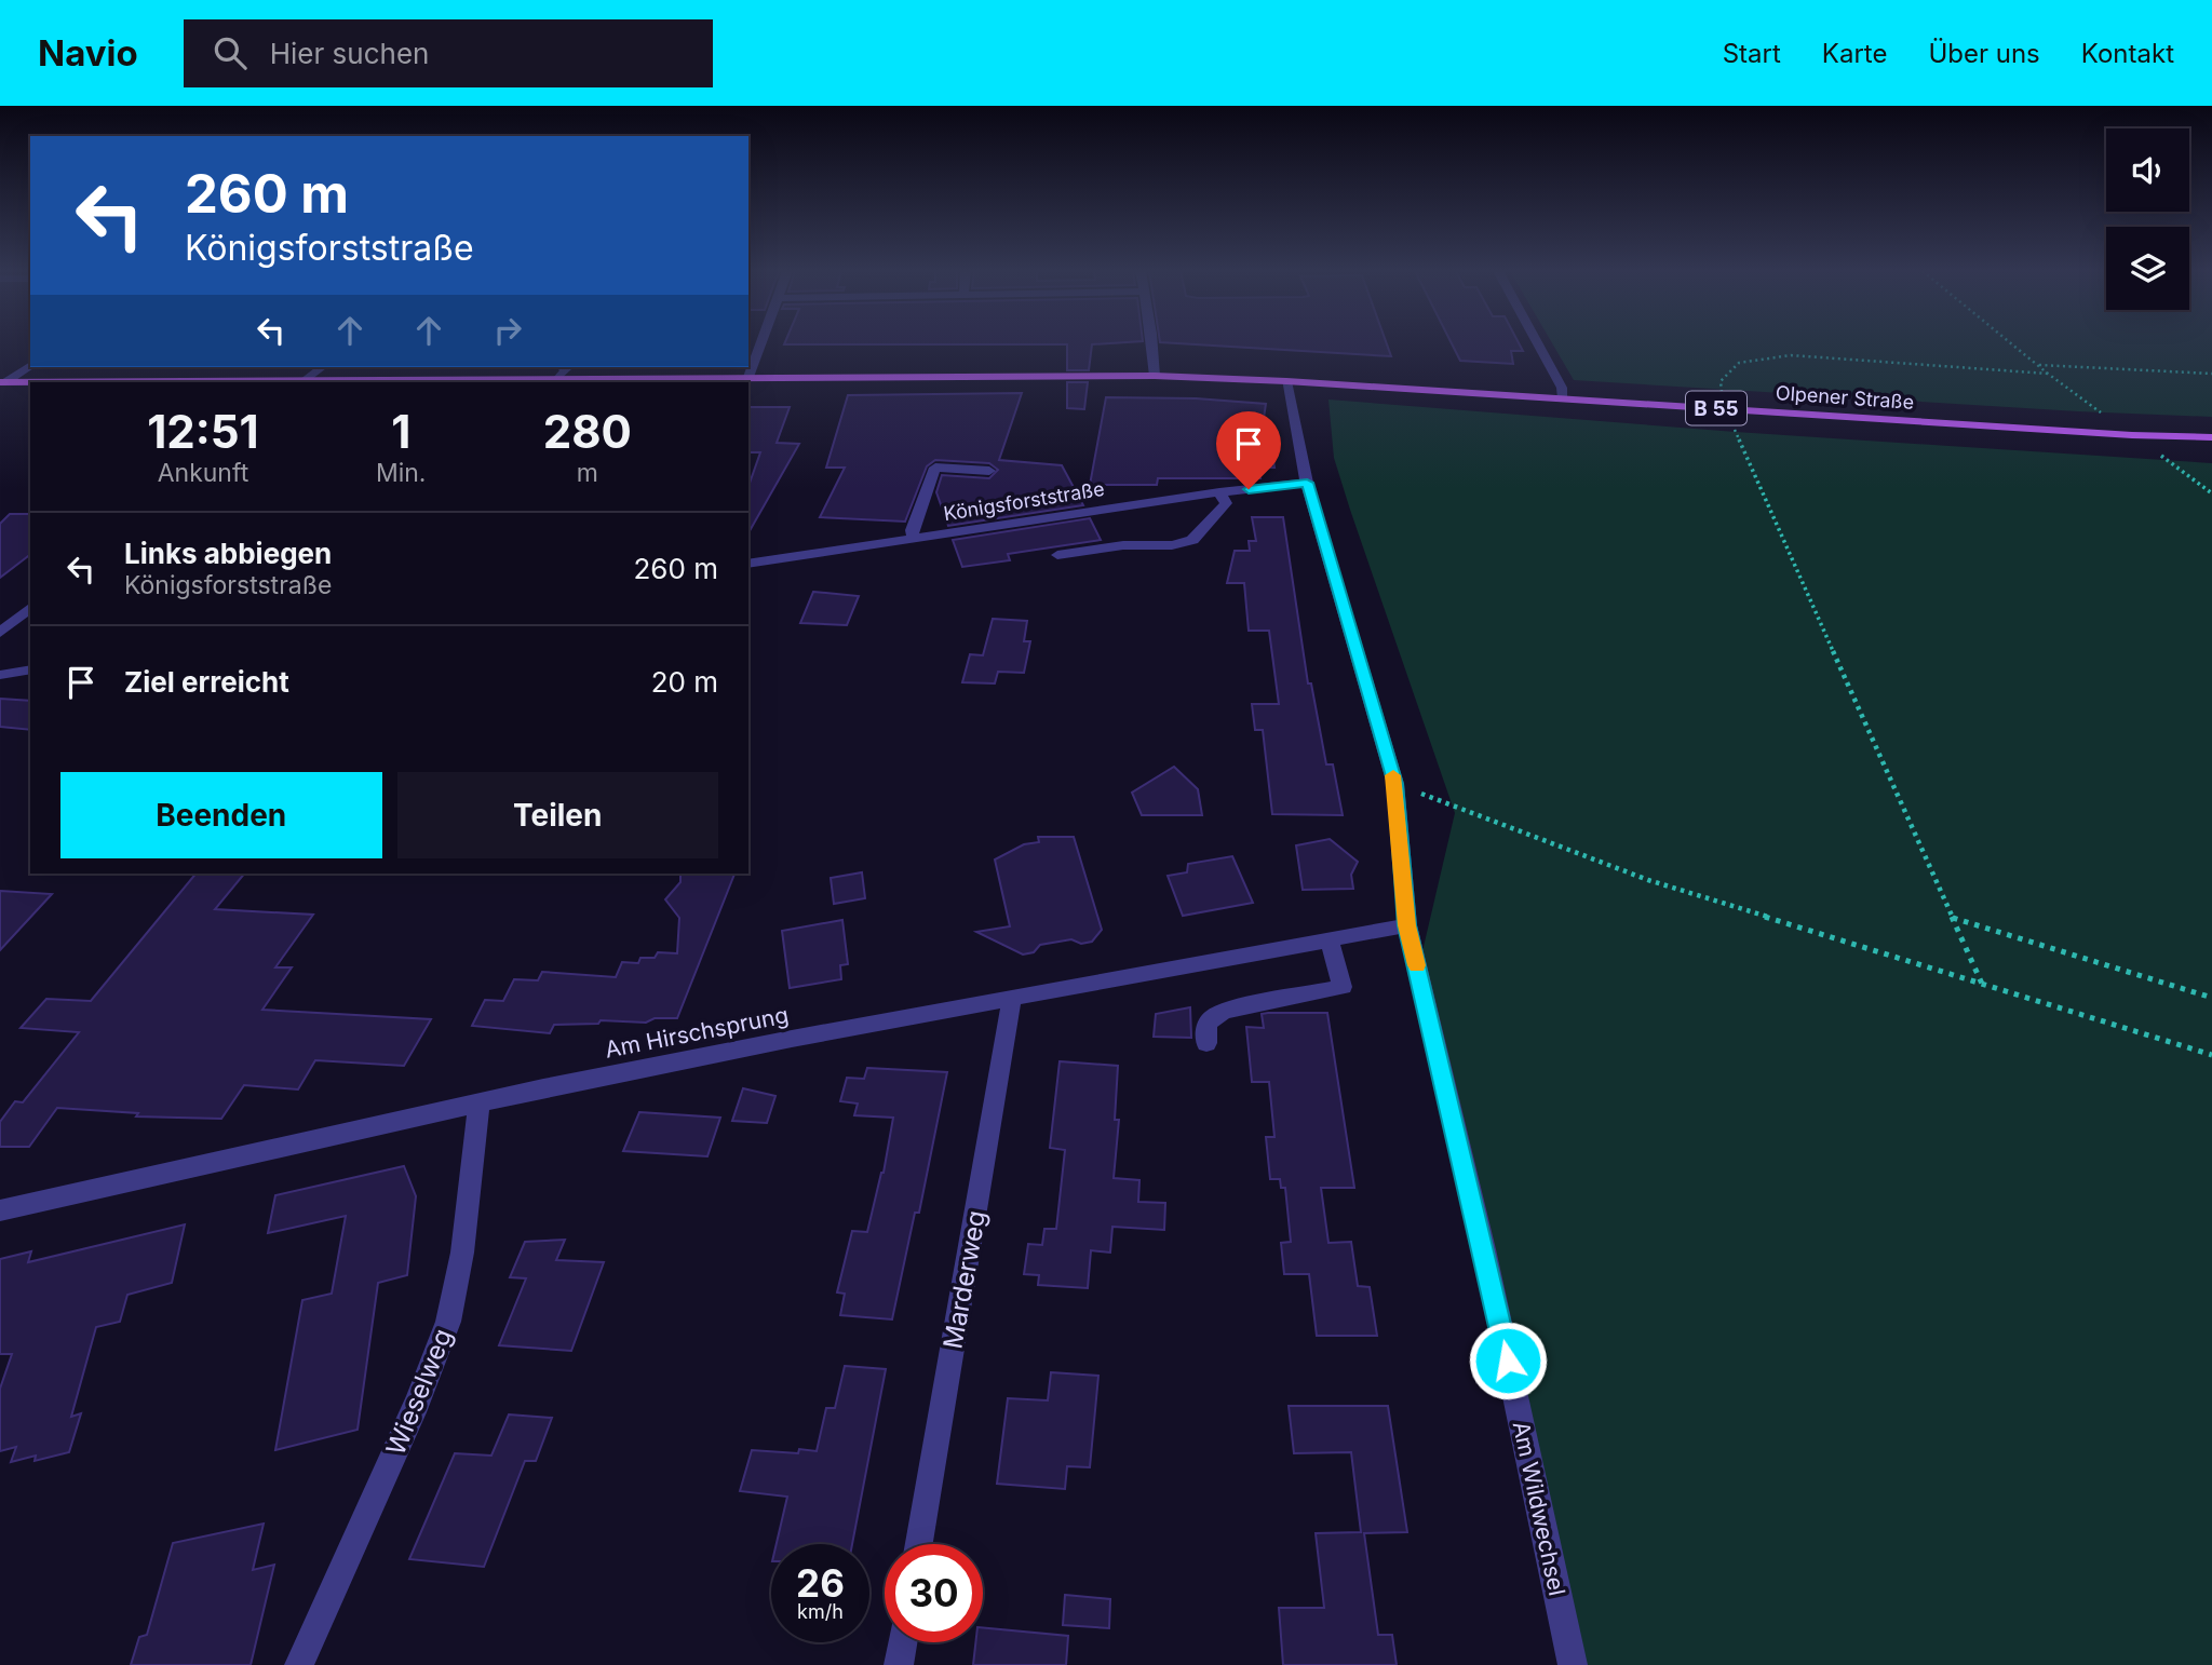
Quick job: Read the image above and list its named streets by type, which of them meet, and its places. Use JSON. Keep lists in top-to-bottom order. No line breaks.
{"streets":{"main road":["Olpener Straße","B 55"],"street":["Königsforststraße","Am Hirschsprung","Marderweg","Wieselweg","Am Wildwechsel"]},"crossings":[["Olpener Straße","Am Wildwechsel"],["Königsforststraße","Am Wildwechsel"],["Am Hirschsprung","Marderweg"],["Am Hirschsprung","Wieselweg"],["Am Hirschsprung","Am Wildwechsel"]],"page":{"header":"Navio","search":"Hier suchen","nav":["Start","Karte","Über uns","Kontakt"],"turn":["260 m","Königsforststraße"],"eta":["12:51","Ankunft","1","Min.","280","m"],"list":[{"name":"Links abbiegen","note":"Königsforststraße","value":"260 m"},{"name":"Ziel erreicht","value":"20 m"}],"buttons":["Beenden","Teilen"],"speed":"26 km/h","limit":"30"}}
